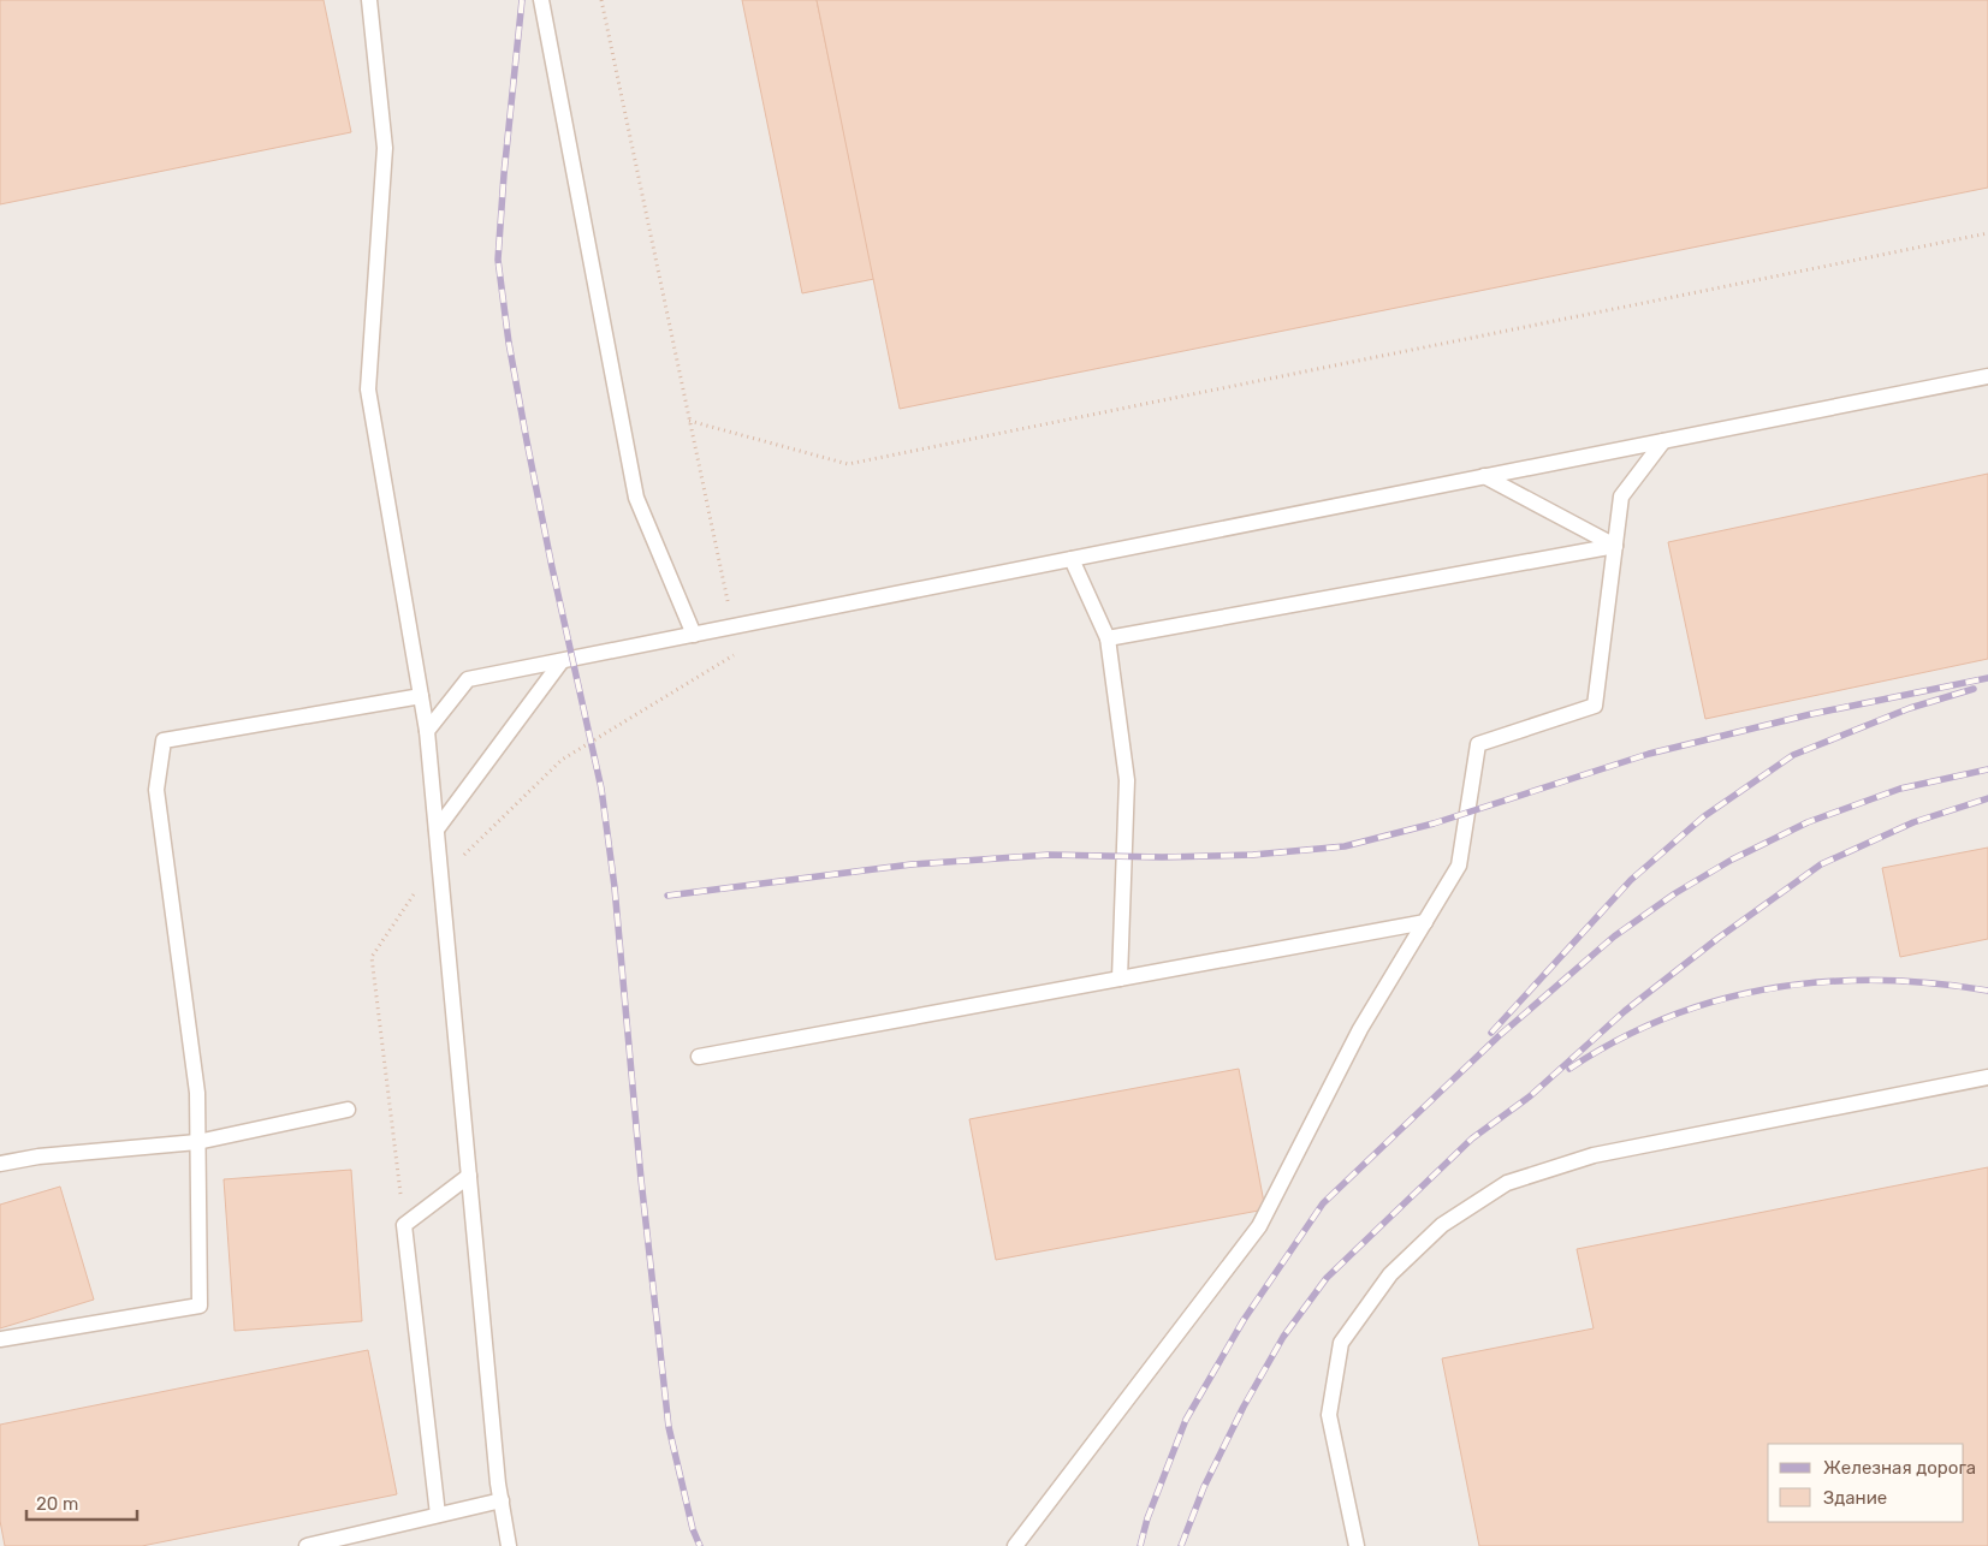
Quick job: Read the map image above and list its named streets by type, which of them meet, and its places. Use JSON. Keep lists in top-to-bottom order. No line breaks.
{"legend":["Железная дорога","Здание"],"scale_bar":"20 m"}
